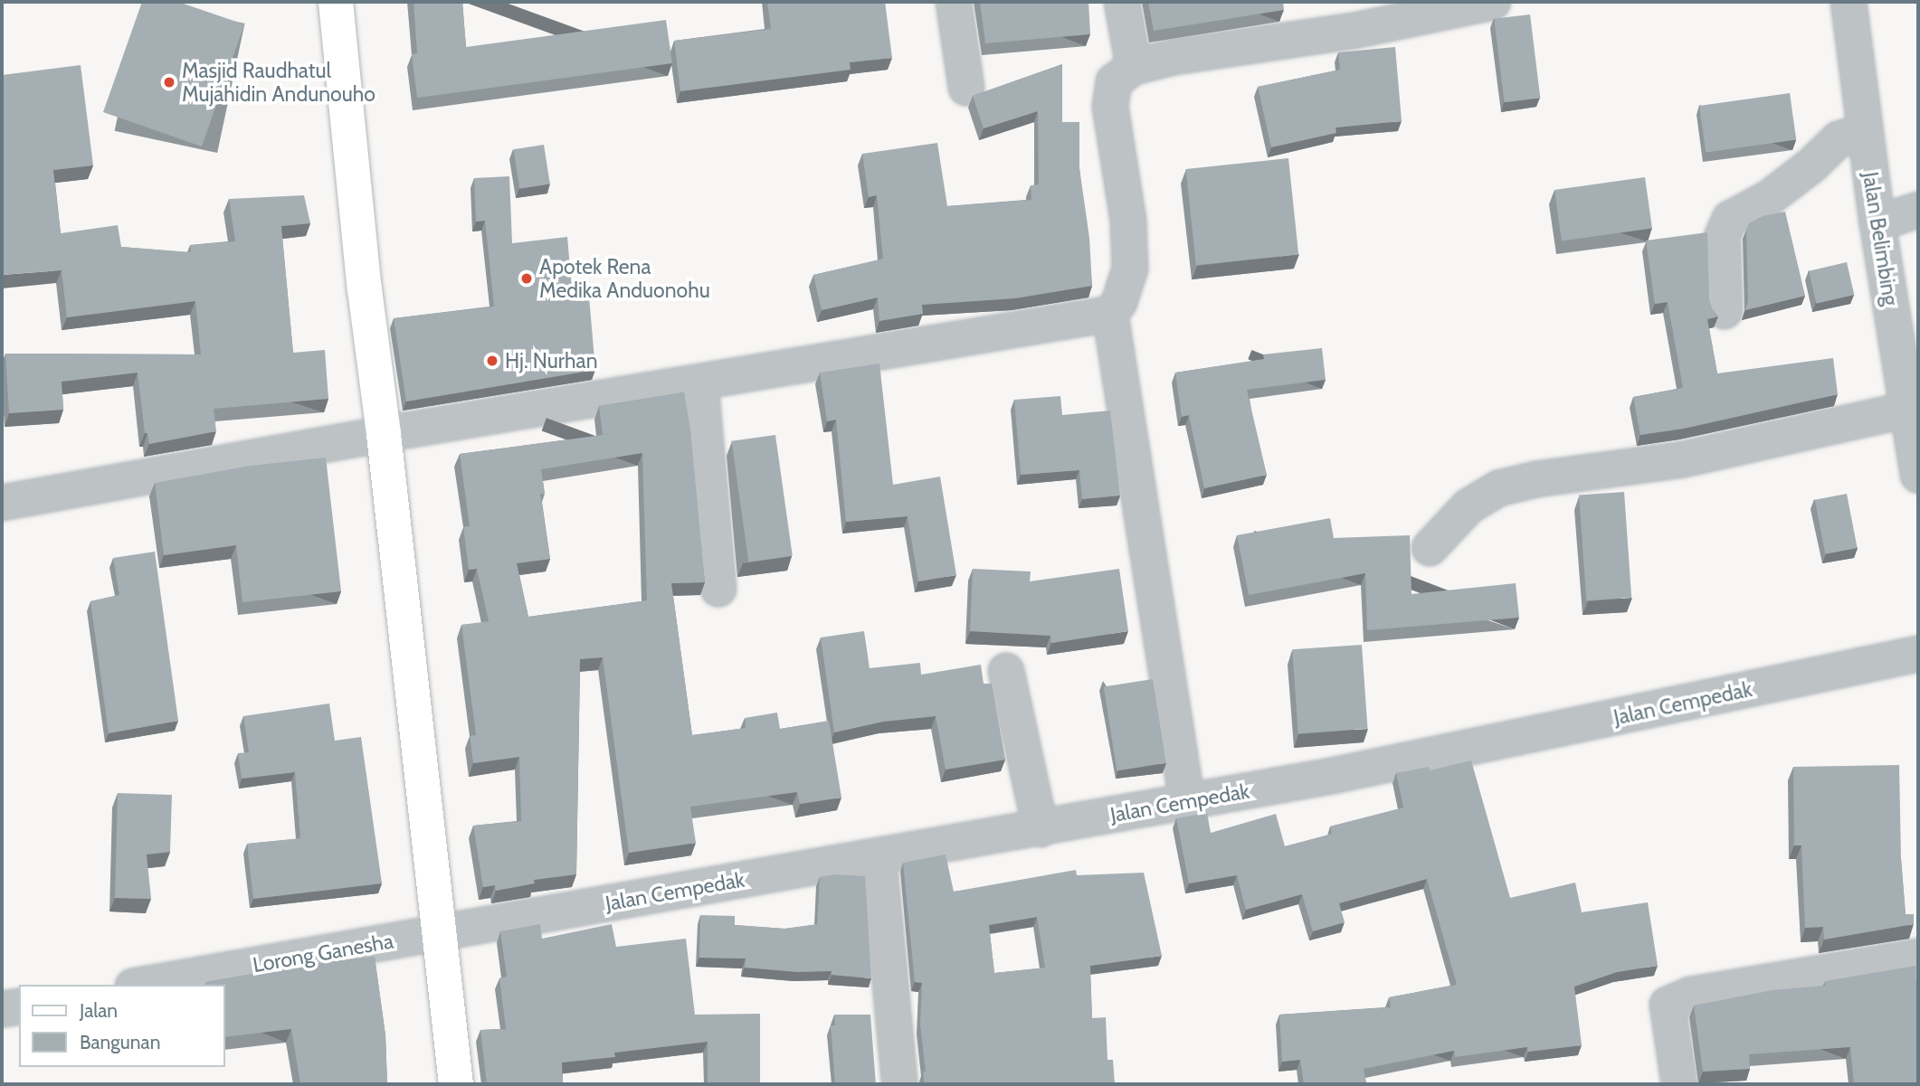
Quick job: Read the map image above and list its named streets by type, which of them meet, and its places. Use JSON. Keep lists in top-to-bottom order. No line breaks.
{"streets":{"street":["Jalan Belimbing","Jalan Cempedak","Lorong Ganesha"]},"crossings":[["Jalan Cempedak","Lorong Ganesha"]],"places":["Masjid Raudhatul Mujahidin Andunouho","Apotek Rena Medika Anduonohu","Hj. Nurhan"],"legend":["Jalan","Bangunan"]}
